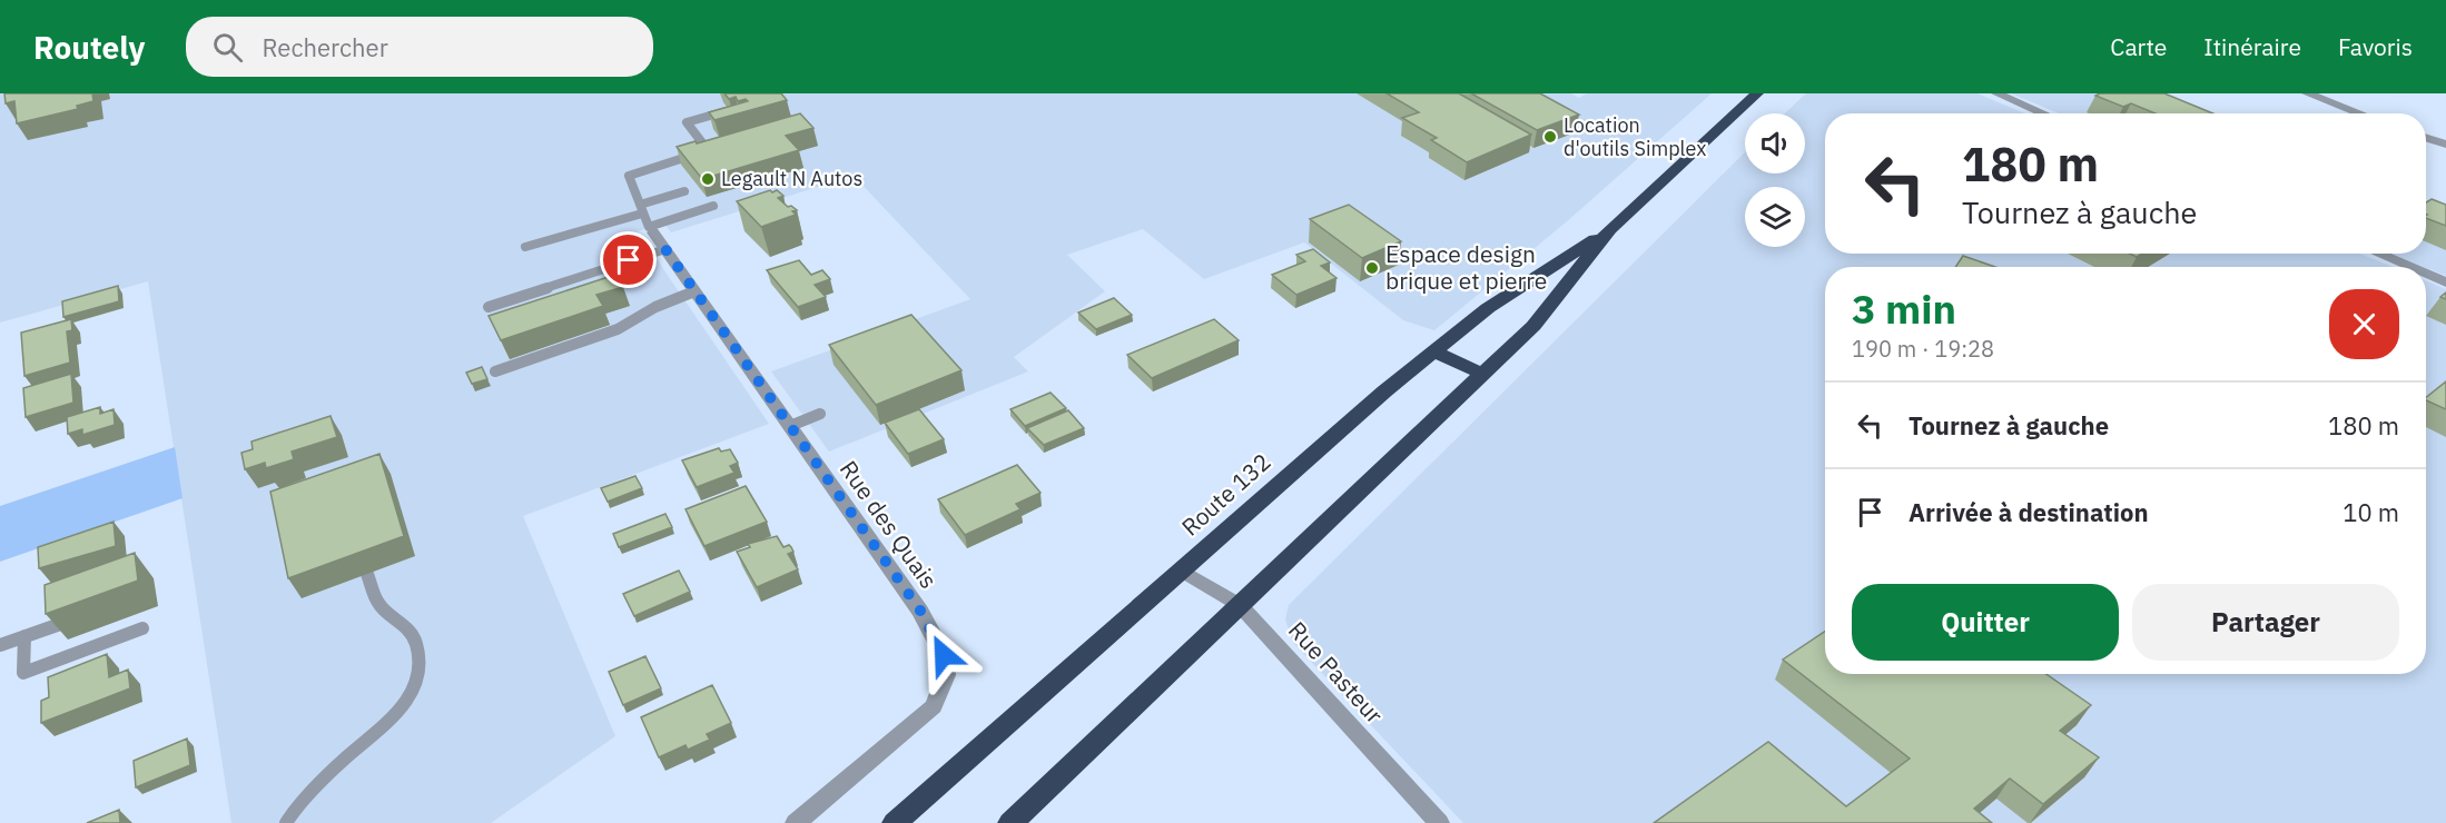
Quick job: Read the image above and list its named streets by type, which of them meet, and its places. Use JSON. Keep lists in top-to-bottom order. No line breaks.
{"streets":{"highway":["Route 132"],"street":["Rue des Quais","Rue Pasteur"]},"crossings":[["Route 132","Rue Pasteur"]],"places":["Location d'outils Simplex","Legault N Autos","Espace design brique et pierre"],"page":{"header":"Routely","search":"Rechercher","nav":["Carte","Itinéraire","Favoris"],"turn":["180 m","Tournez à gauche"],"heading":["3 min","190 m · 19:28"],"list":[{"name":"Tournez à gauche","value":"180 m"},{"name":"Arrivée à destination","value":"10 m"}],"buttons":["Quitter","Partager"]}}
